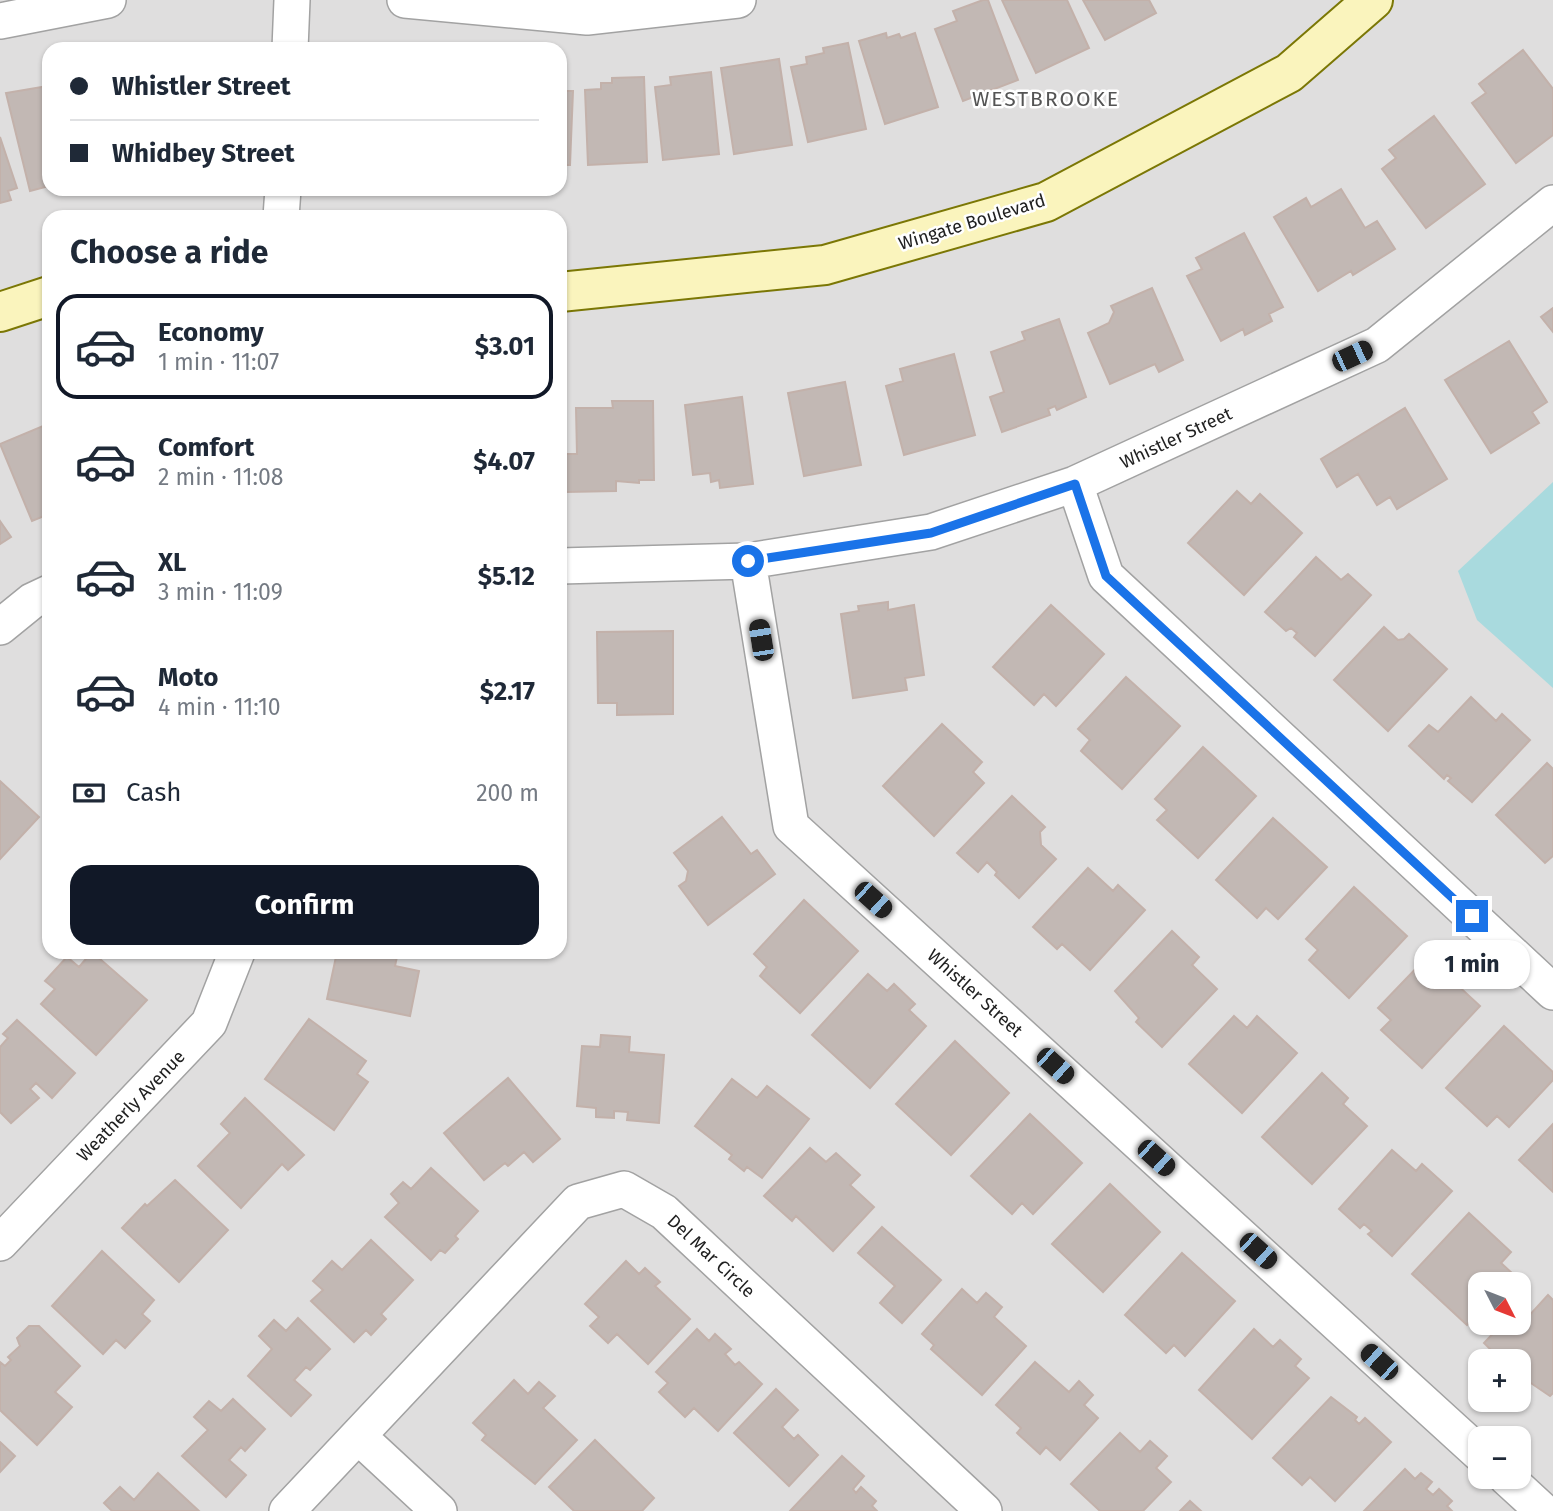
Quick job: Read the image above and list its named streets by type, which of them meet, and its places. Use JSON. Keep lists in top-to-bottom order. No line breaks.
{"streets":{"street":["Wingate Boulevard","Whistler Street","Weatherly Avenue","Del Mar Circle"]},"districts":["WESTBROOKE"],"north":"bottom right","page":{"banner":["Whistler Street","Whidbey Street"],"heading":"Choose a ride","list":[{"name":"Economy","note":"1 min · 11:07","value":"$3.01"},{"name":"Comfort","note":"2 min · 11:08","value":"$4.07"},{"name":"XL","note":"3 min · 11:09","value":"$5.12"},{"name":"Moto","note":"4 min · 11:10","value":"$2.17"}],"pay":["Cash","200 m"],"buttons":"Confirm","bubble":"1 min","map_buttons":["+","−"]}}
